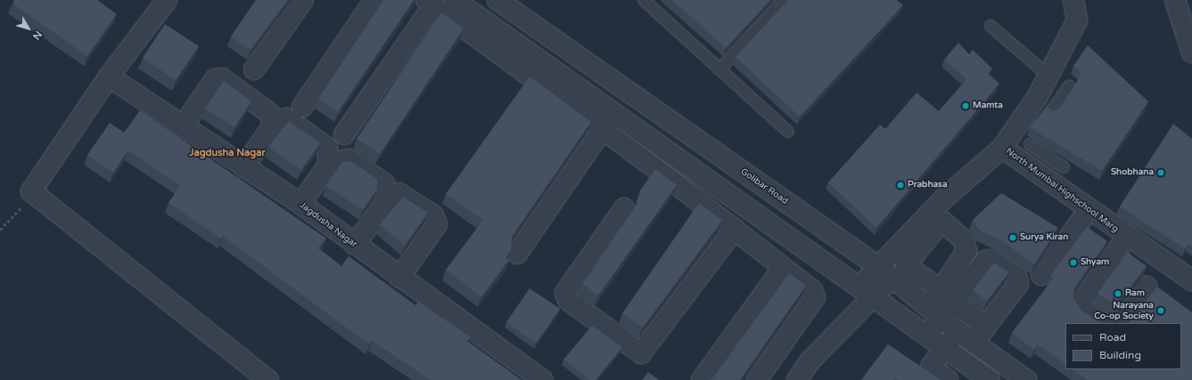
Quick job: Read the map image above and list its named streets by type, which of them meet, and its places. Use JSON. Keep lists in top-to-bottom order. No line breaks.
{"streets":{"street":["Golibar Road","North Mumbai Highschool Marg","Jagdusha Nagar"]},"crossings":[["Golibar Road","North Mumbai Highschool Marg"]],"districts":["Jagdusha Nagar"],"places":["Mamta","Shobhana","Prabhasa","Surya Kiran","Shyam","Ram","Narayana Co-op Society"],"legend":["Road","Building"],"north":"bottom right"}
